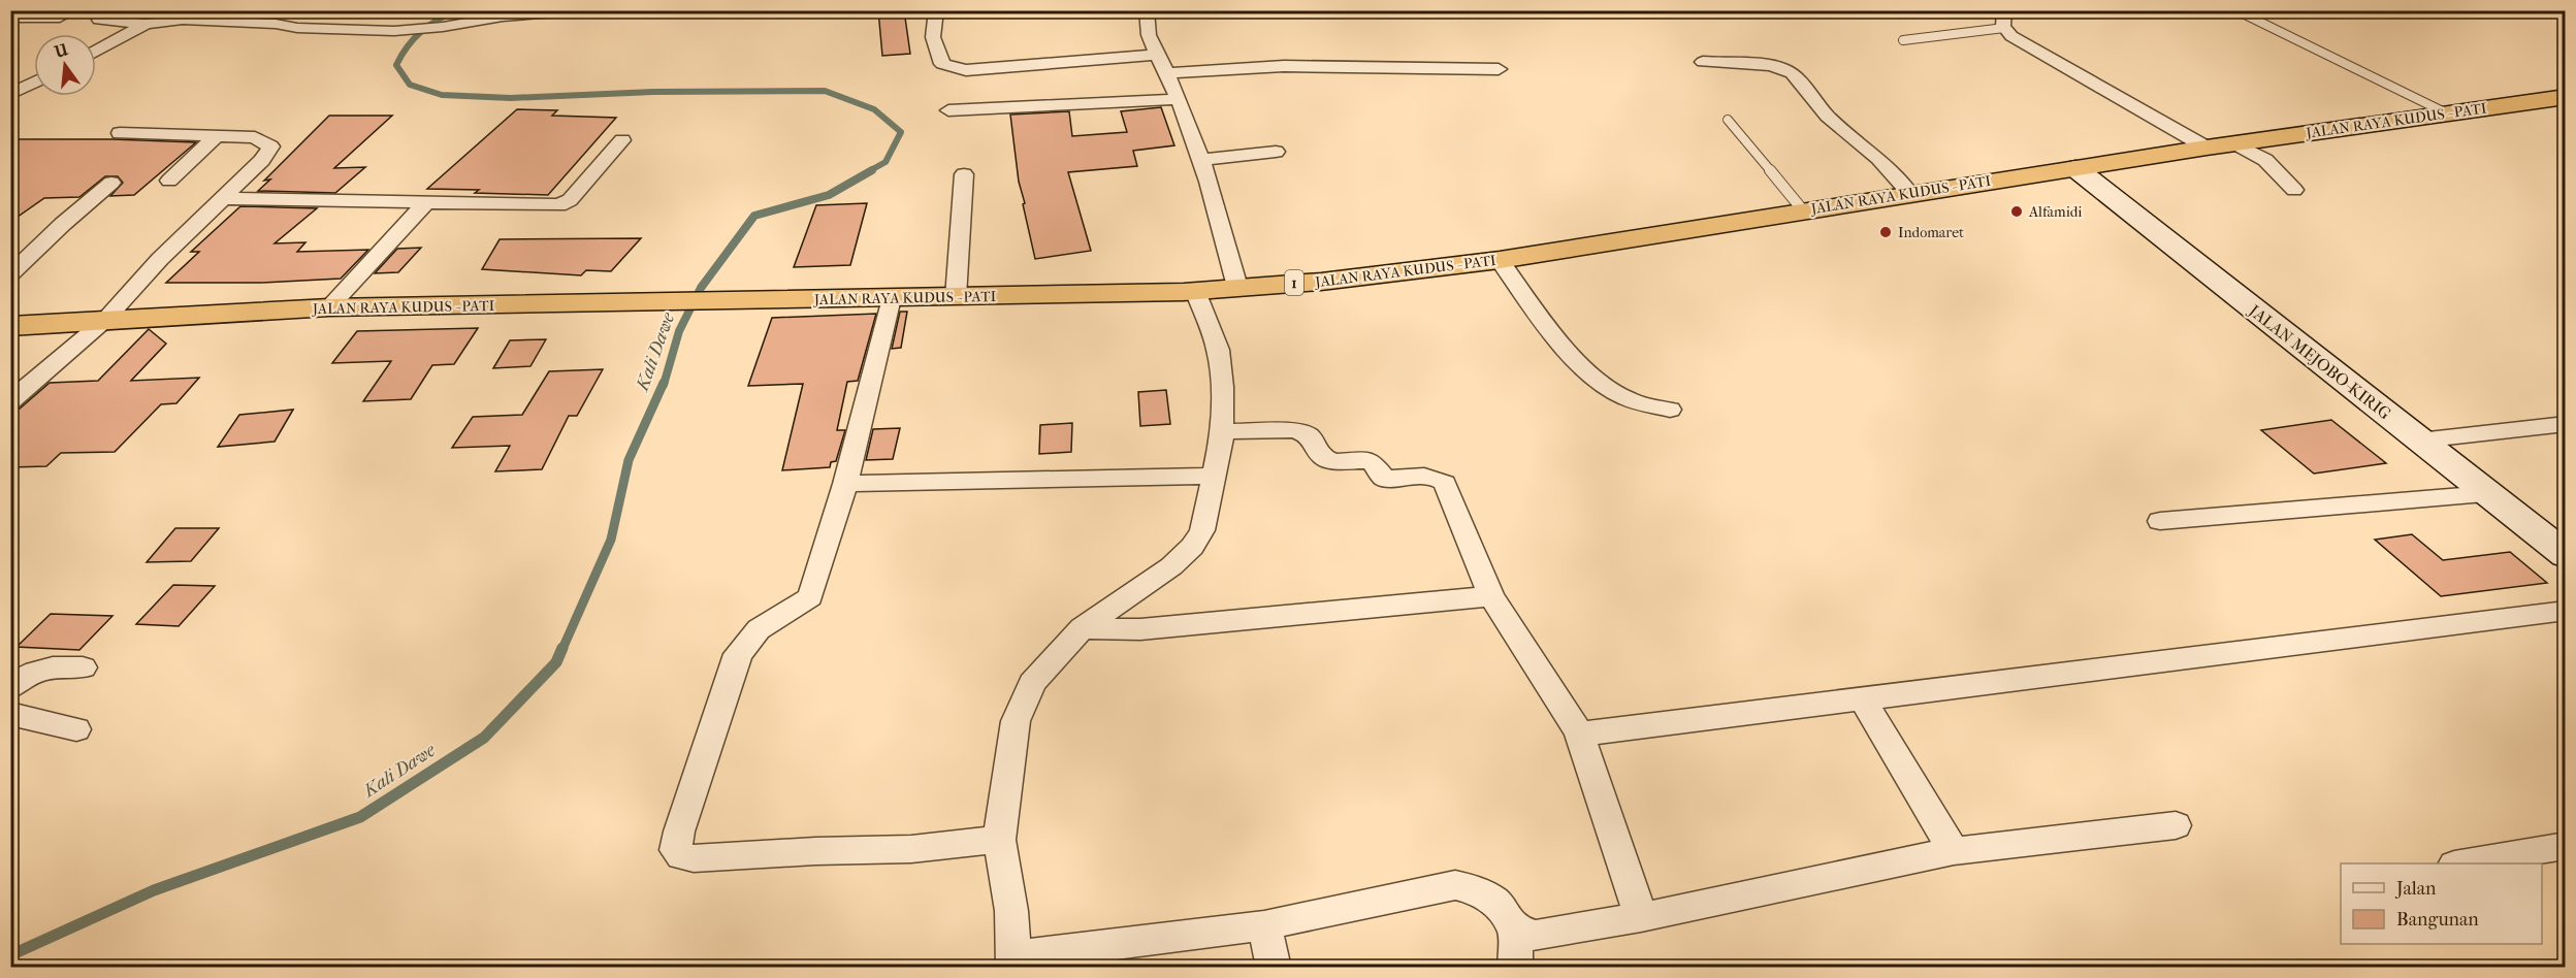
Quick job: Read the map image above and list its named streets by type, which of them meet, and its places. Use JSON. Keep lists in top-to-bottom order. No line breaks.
{"streets":{"highway":["JALAN RAYA KUDUS - PATI","1"],"street":["JALAN MEJOBO-KIRIG"]},"crossings":[["JALAN RAYA KUDUS - PATI","JALAN MEJOBO-KIRIG"]],"water":["Kali Dawe"],"places":["Alfamidi","Indomaret"],"legend":["Jalan","Bangunan"],"north":"top"}
